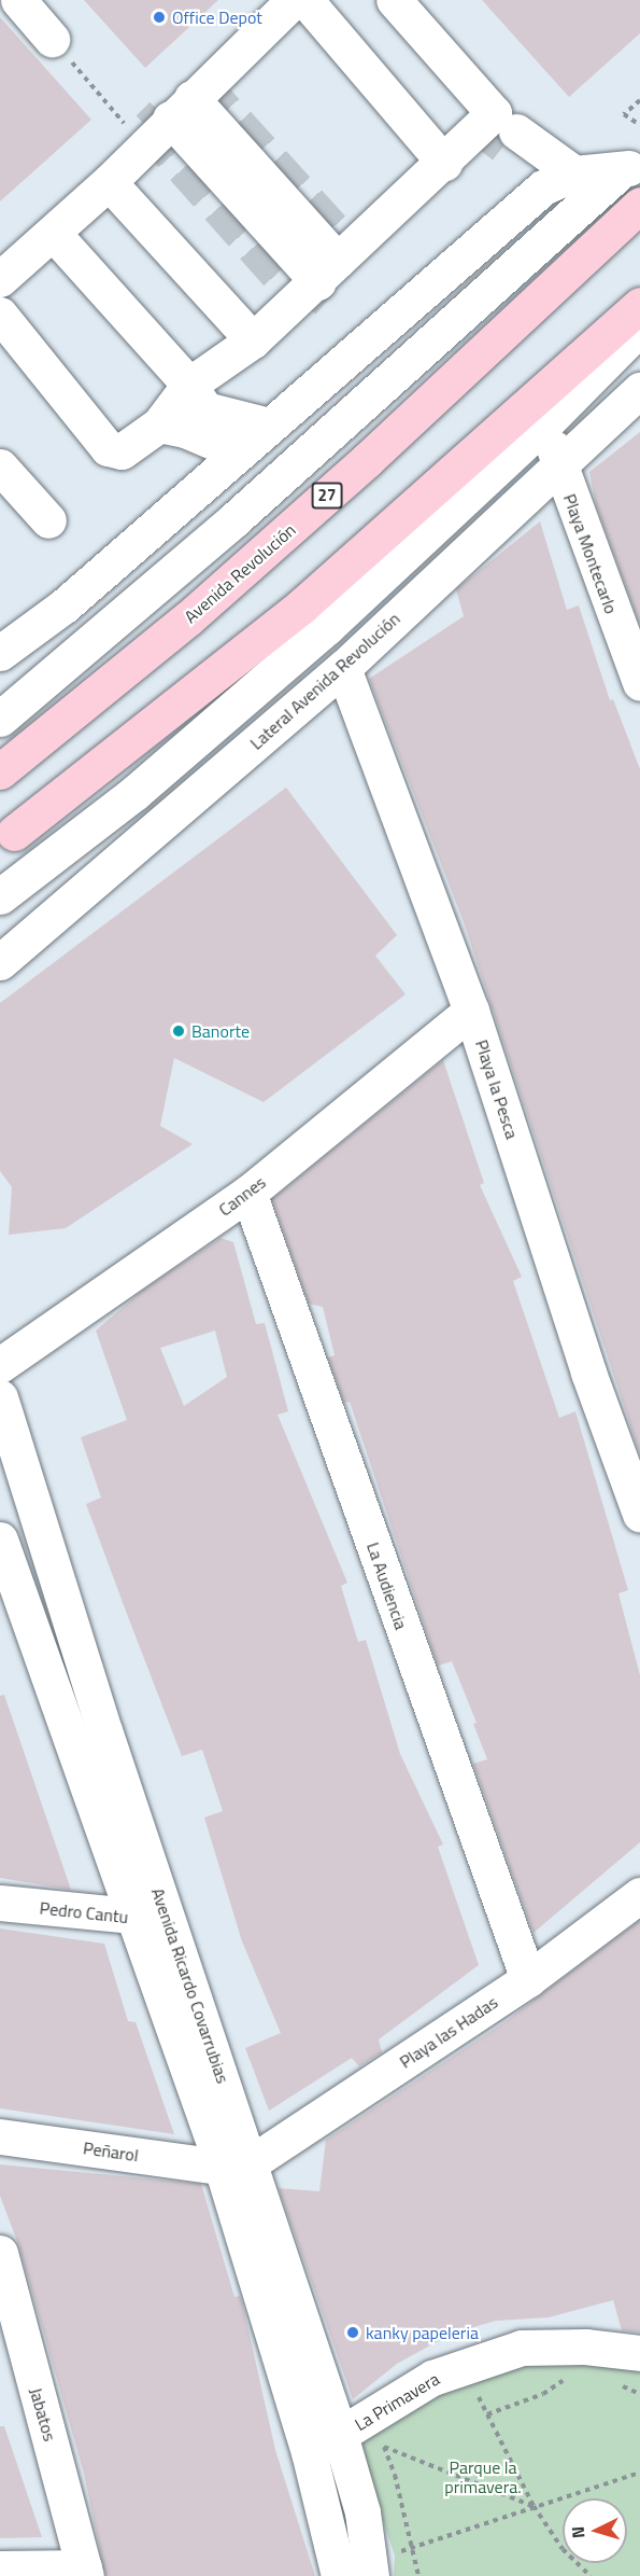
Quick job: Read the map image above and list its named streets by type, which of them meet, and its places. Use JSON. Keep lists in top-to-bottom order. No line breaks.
{"streets":{"main road":["27","Avenida Revolución"],"street":["Playa Montecarlo","Lateral Avenida Revolución","Playa la Pesca","Cannes","La Audiencia","Pedro Cantu","Avenida Ricardo Covarrubias","Playa las Hadas","Peñarol","La Primavera","Jabatos"]},"crossings":[["Playa Montecarlo","Lateral Avenida Revolución"],["Lateral Avenida Revolución","Playa la Pesca"],["Playa la Pesca","Cannes"],["Cannes","La Audiencia"],["La Audiencia","Playa las Hadas"],["Pedro Cantu","Avenida Ricardo Covarrubias"],["Avenida Ricardo Covarrubias","Playa las Hadas"],["Avenida Ricardo Covarrubias","Peñarol"],["Avenida Ricardo Covarrubias","La Primavera"],["Playa las Hadas","Peñarol"]],"parks":["Parque la primavera."],"places":["Office Depot","Banorte","kanky papeleria"],"north":"left"}
